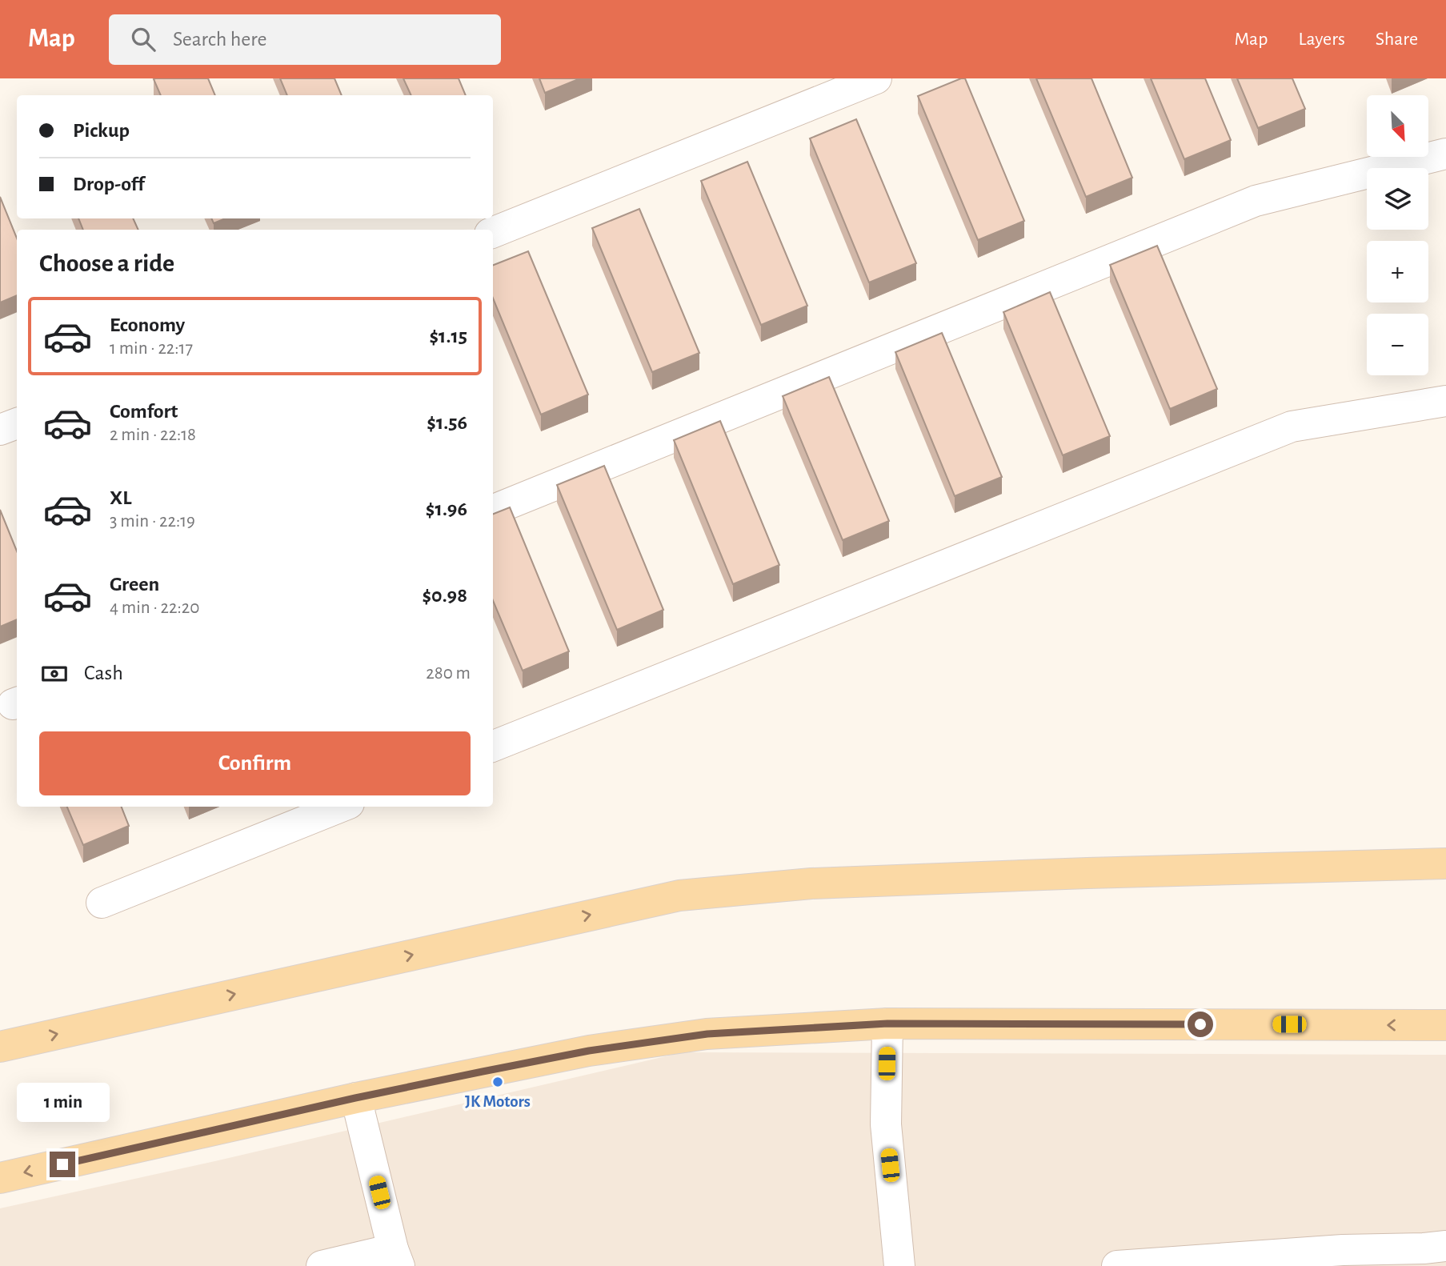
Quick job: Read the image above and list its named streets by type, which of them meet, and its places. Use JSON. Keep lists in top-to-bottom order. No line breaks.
{"places":["JK Motors"],"north":"bottom right","page":{"header":"Map","search":"Search here","nav":["Map","Layers","Share"],"map_buttons":["+","−"],"banner":["Pickup","Drop-off"],"heading":"Choose a ride","list":[{"name":"Economy","note":"1 min · 22:17","value":"$1.15"},{"name":"Comfort","note":"2 min · 22:18","value":"$1.56"},{"name":"XL","note":"3 min · 22:19","value":"$1.96"},{"name":"Green","note":"4 min · 22:20","value":"$0.98"}],"pay":["Cash","280 m"],"buttons":"Confirm","bubble":"1 min"}}
